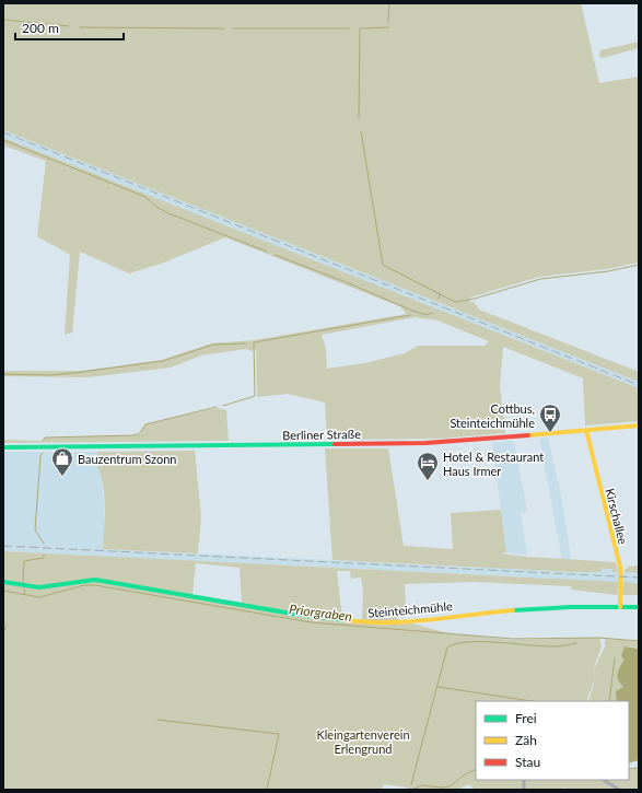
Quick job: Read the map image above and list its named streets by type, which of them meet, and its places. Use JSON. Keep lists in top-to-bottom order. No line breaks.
{"streets":{"street":["Berliner Straße","Kirschallee","Steinteichmühle"]},"crossings":[["Berliner Straße","Kirschallee"],["Kirschallee","Steinteichmühle"]],"water":["Priorgraben"],"parks":["Kleingartenverein Erlengrund"],"places":{"bus stop":["Cottbus, Steinteichmühle"],"shop":["Bauzentrum Szonn"],"hotel":["Hotel & Restaurant Haus Irmer"]},"legend":["Frei","Zäh","Stau"],"scale_bar":"200 m"}
